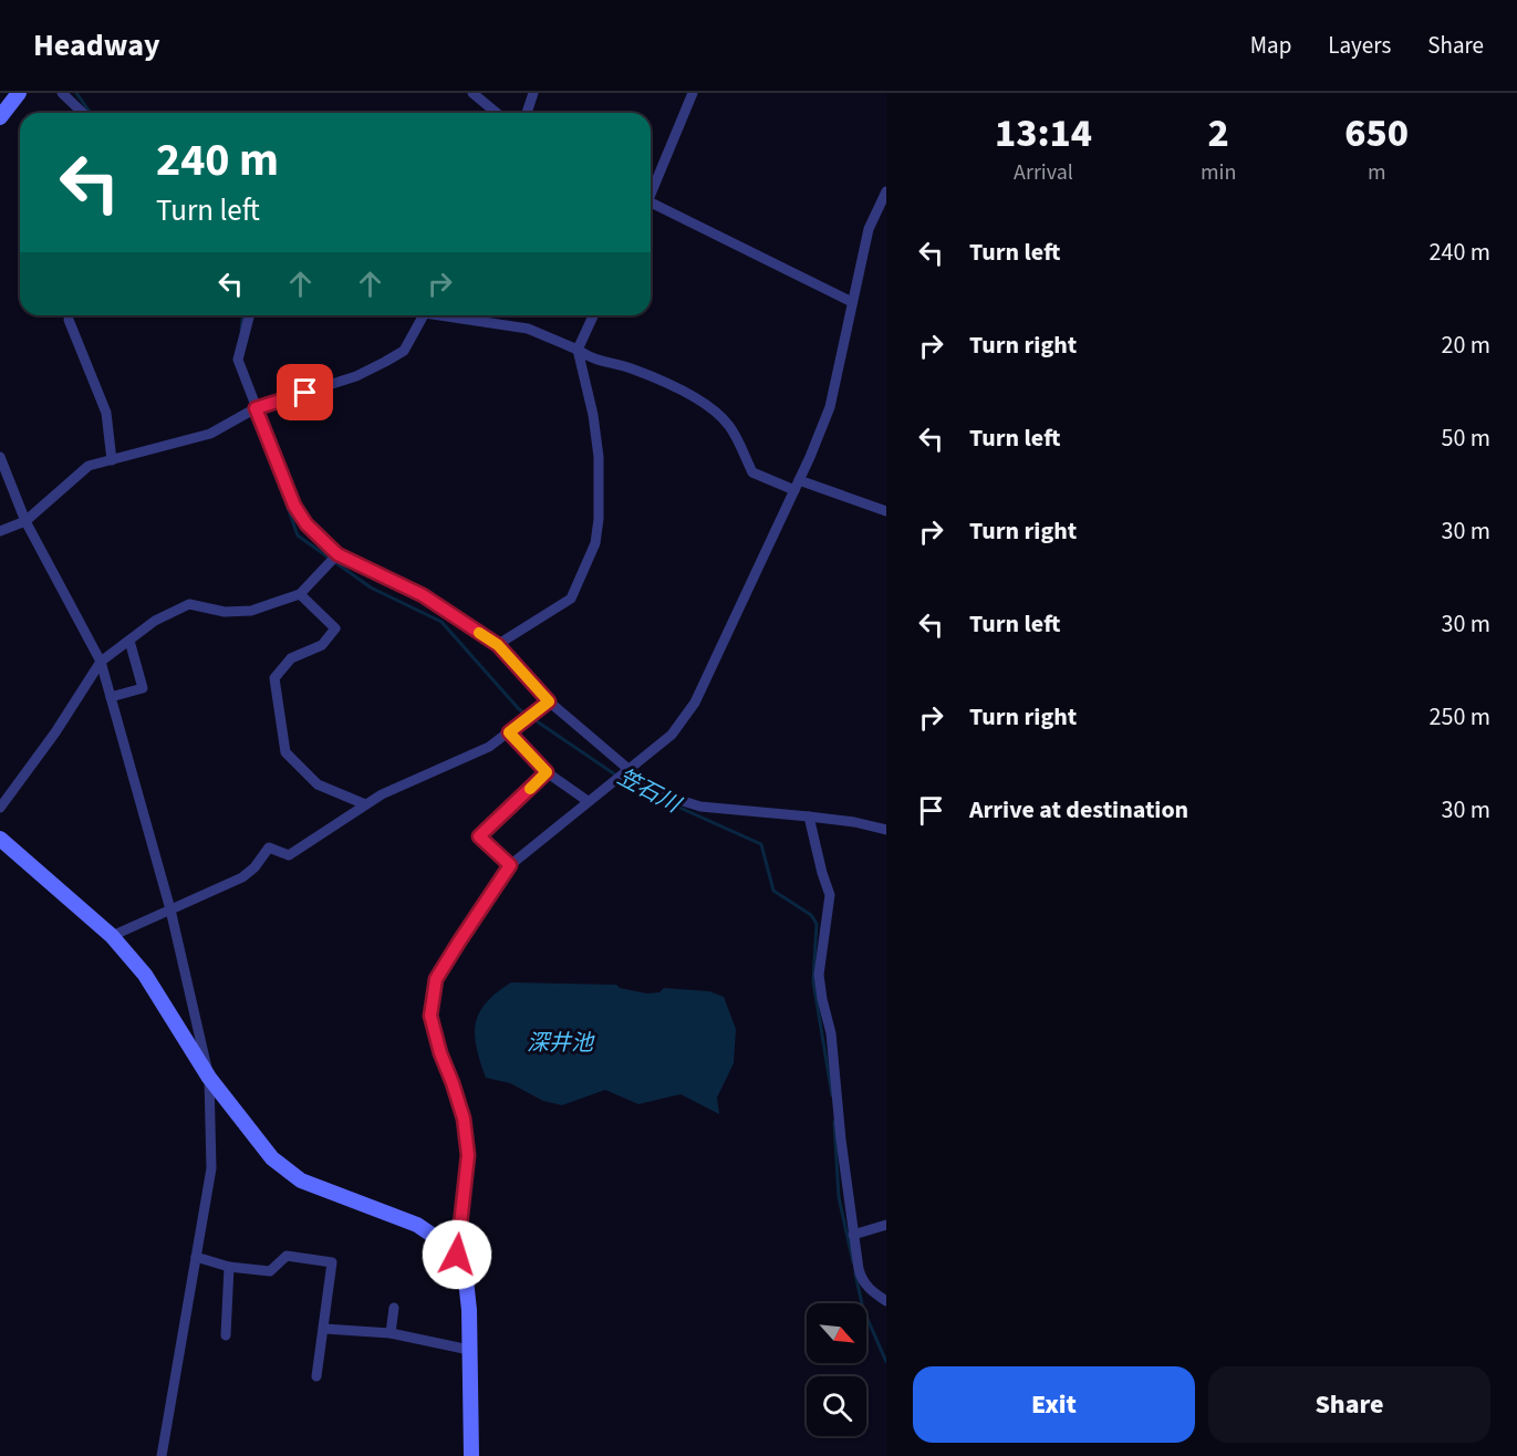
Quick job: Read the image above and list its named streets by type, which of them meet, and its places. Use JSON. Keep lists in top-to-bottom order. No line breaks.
{"water":["笠石川","深井池"],"north":"bottom right","page":{"header":"Headway","nav":["Map","Layers","Share"],"eta":["13:14","Arrival","2","min","650","m"],"turn":["240 m","Turn left"],"list":[{"name":"Turn left","value":"240 m"},{"name":"Turn right","value":"20 m"},{"name":"Turn left","value":"50 m"},{"name":"Turn right","value":"30 m"},{"name":"Turn left","value":"30 m"},{"name":"Turn right","value":"250 m"},{"name":"Arrive at destination","value":"30 m"}],"buttons":["Exit","Share"]}}
